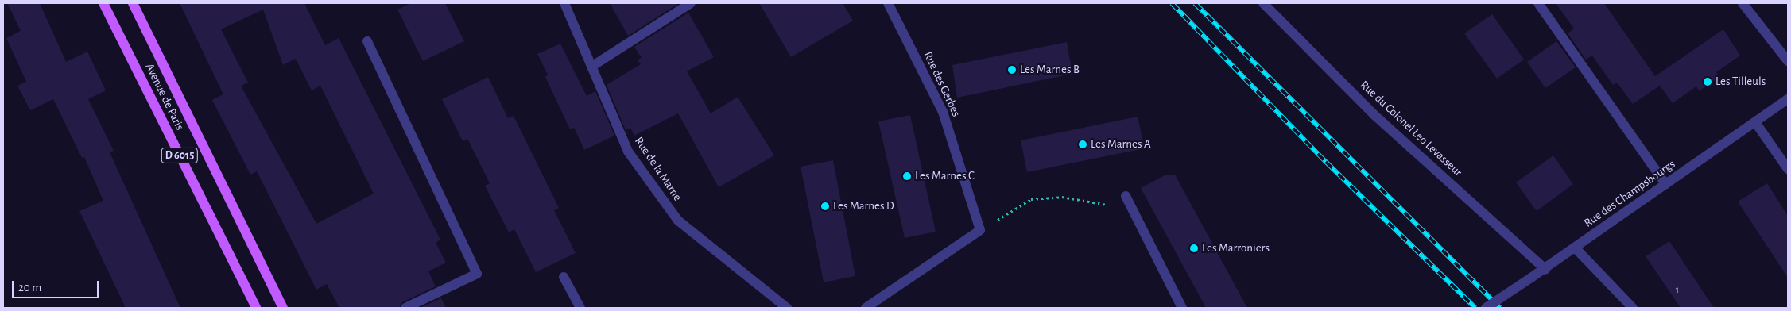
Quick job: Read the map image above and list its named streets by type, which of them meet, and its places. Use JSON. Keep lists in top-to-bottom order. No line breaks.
{"streets":{"main road":["Avenue de Paris","D 6015"],"street":["Rue des Gerbes","Rue du Colonel Leo Levasseur","Rue de la Marne","Rue des Champsbourgs"]},"crossings":[["Rue du Colonel Leo Levasseur","Rue des Champsbourgs"]],"places":["Les Marnes B","Les Tilleuls","Les Marnes A","Les Marnes C","Les Marnes D","Les Marroniers"],"house_numbers":["1"],"scale_bar":"20 m"}
